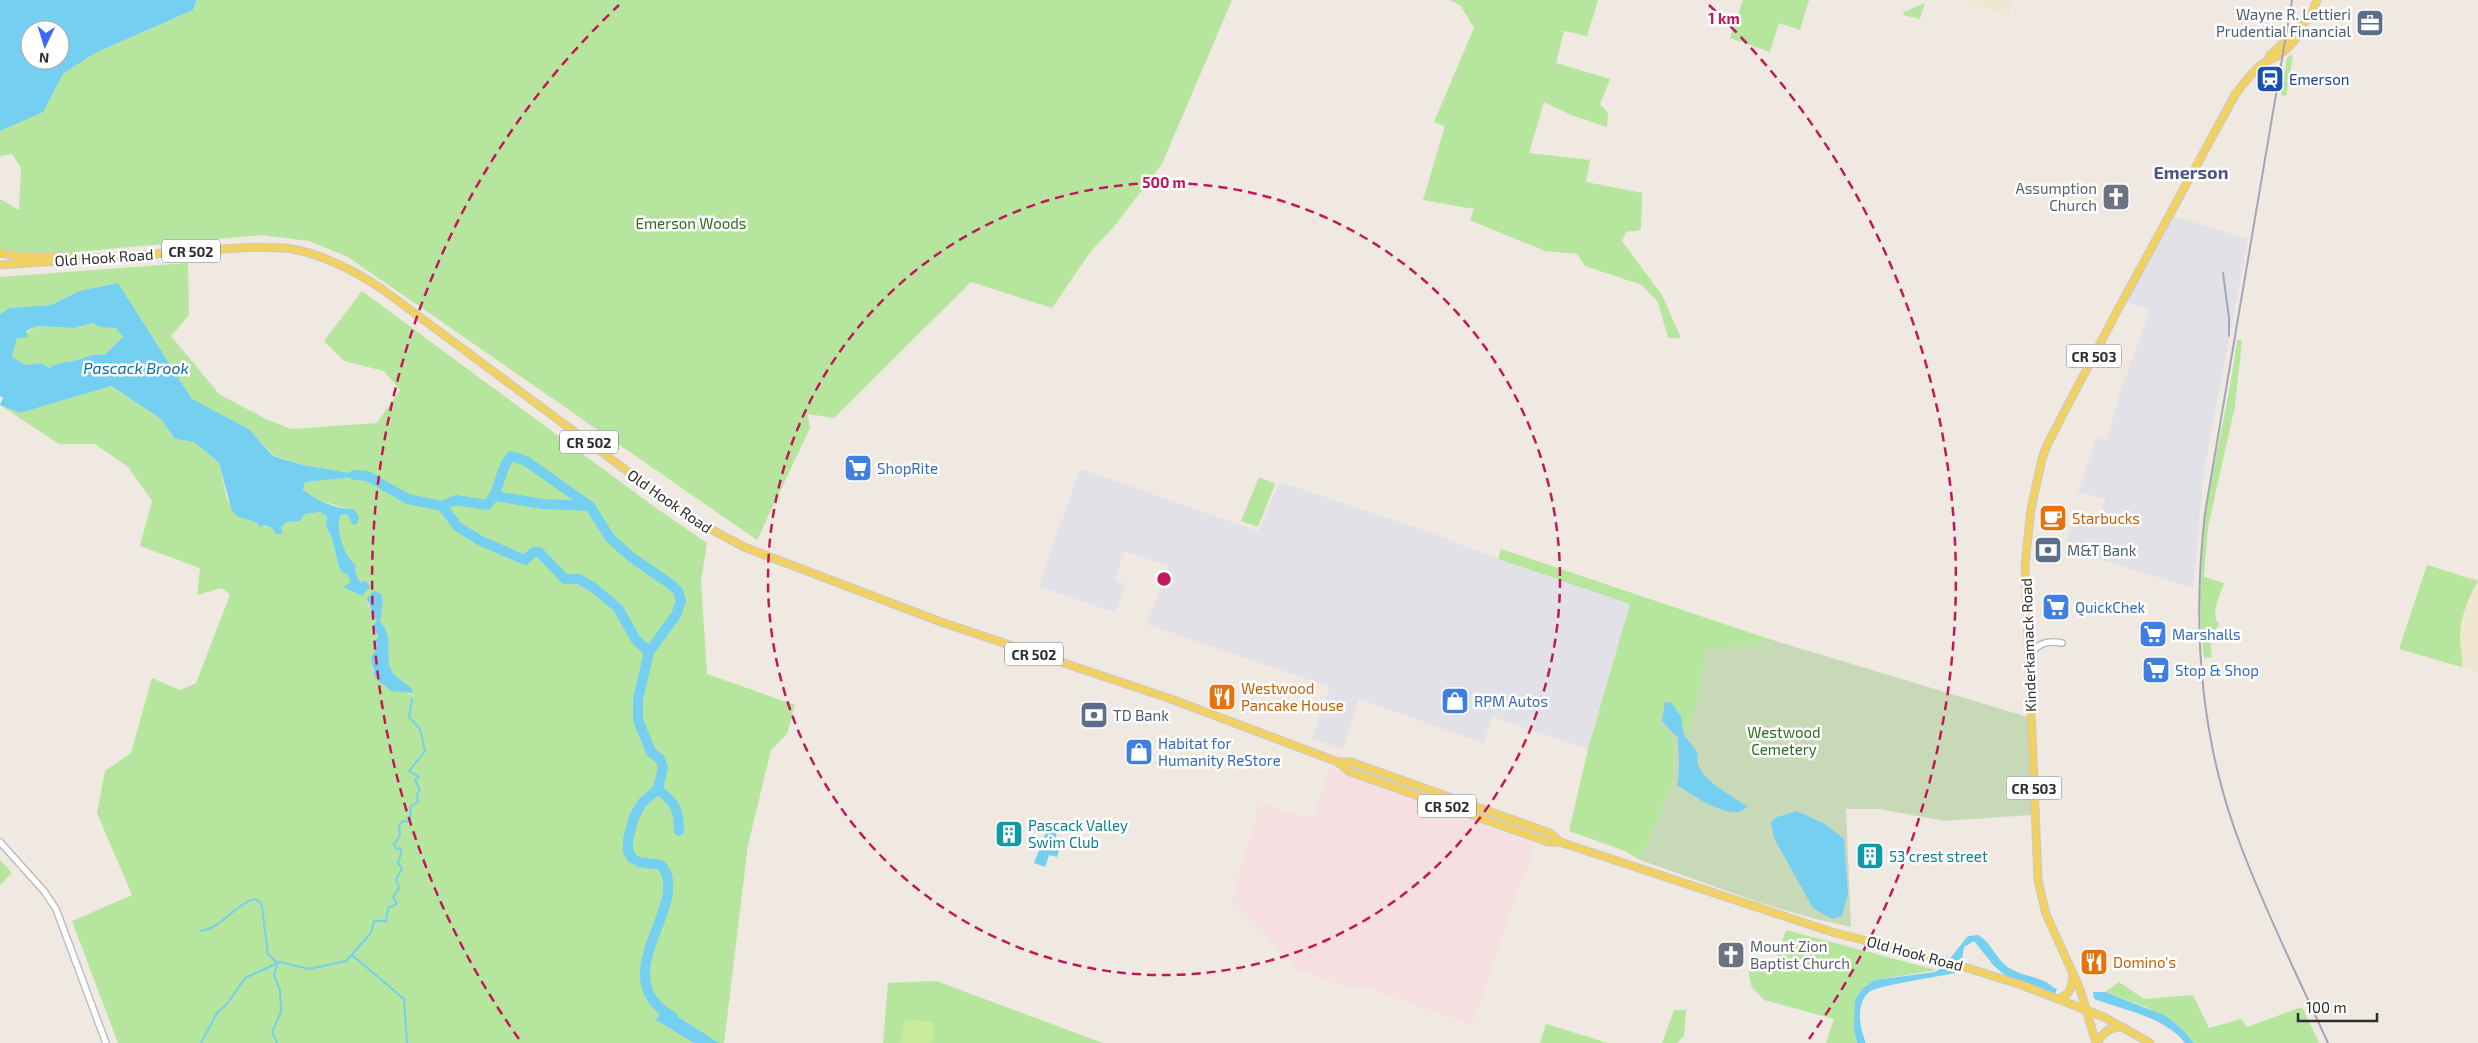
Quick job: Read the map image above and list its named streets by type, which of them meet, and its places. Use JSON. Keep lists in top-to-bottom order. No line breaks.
{"streets":{"main road":["CR 502","Old Hook Road","CR 503","Kinderkamack Road"]},"crossings":[["Old Hook Road","Kinderkamack Road"]],"districts":["Emerson"],"water":["Pascack Brook"],"parks":["Emerson Woods","Westwood Cemetery"],"places":{"office":["Wayne R. Lettieri Prudential Financial"],"station":["Emerson"],"church":["Assumption Church","Mount Zion Baptist Church"],"supermarket":["ShopRite","QuickChek","Marshalls","Stop & Shop"],"cafe":["Starbucks"],"bank":["M&T Bank","TD Bank"],"restaurant":["Westwood Pancake House","Domino's"],"shop":["RPM Autos","Habitat for Humanity ReStore"],"building":["Pascack Valley Swim Club","53 crest street"]},"scale_bar":"100 m","north":"bottom","rings":["1 km","500 m"]}
